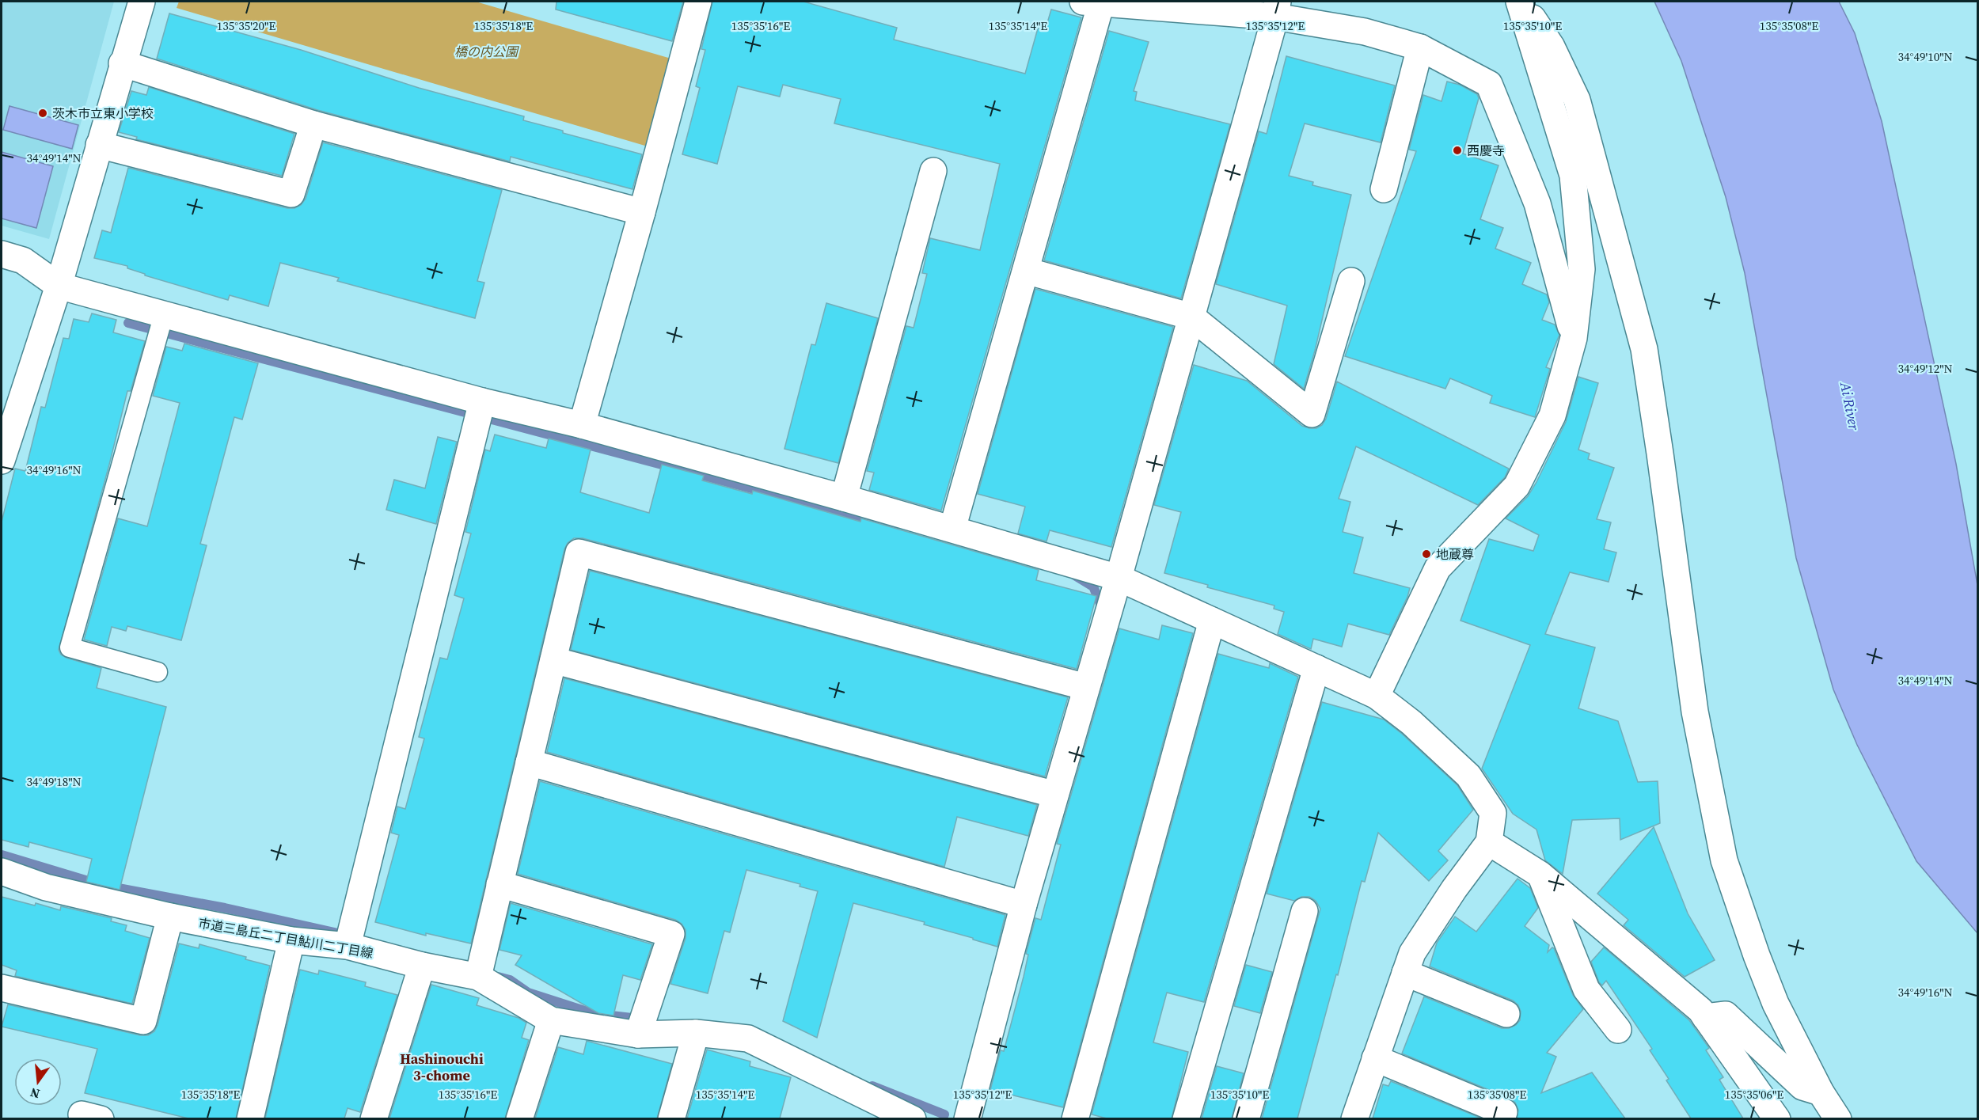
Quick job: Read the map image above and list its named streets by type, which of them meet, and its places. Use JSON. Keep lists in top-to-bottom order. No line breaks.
{"streets":{"street":["市道三島丘二丁目鮎川二丁目線"]},"districts":["Hashinouchi 3-chome"],"water":["Ai River"],"parks":["橋の内公園"],"places":["茨木市立東小学校","西慶寺","地蔵尊"],"north":"bottom","coordinates":["135°35'20\"E","135°35'18\"E","135°35'16\"E","135°35'14\"E","135°35'12\"E","135°35'10\"E","135°35'08\"E","34°49'10\"N","34°49'14\"N","34°49'12\"N","34°49'16\"N","34°49'18\"N","135°35'06\"E"]}
